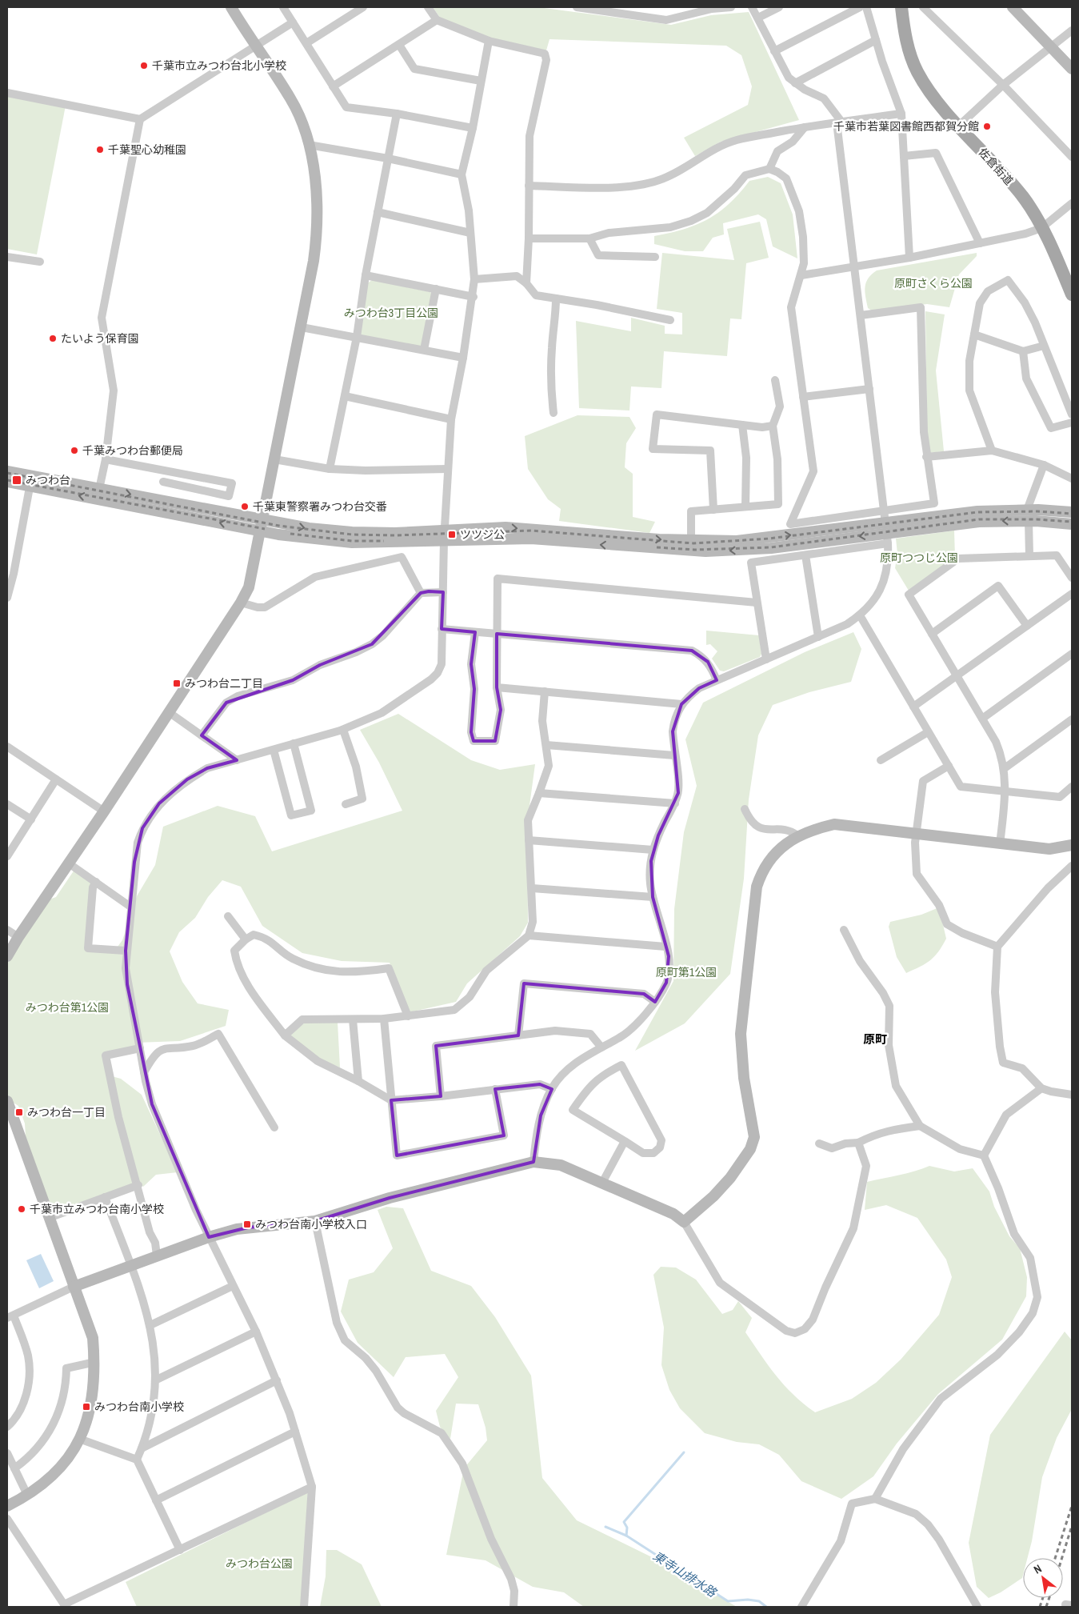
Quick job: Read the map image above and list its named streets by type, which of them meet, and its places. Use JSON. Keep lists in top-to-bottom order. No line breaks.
{"streets":{"main road":["佐倉街道"]},"districts":["原町"],"water":["東寺山排水路"],"parks":["原町さくら公園","みつわ台3丁目公園","原町つつじ公園","原町第1公園","みつわ台第1公園","みつわ台公園"],"places":{"other":["千葉市立みつわ台北小学校","千葉市若葉図書館西都賀分館","千葉聖心幼稚園","たいよう保育園","千葉みつわ台郵便局","千葉東警察署みつわ台交番","千葉市立みつわ台南小学校"],"transit":["みつわ台","ツツジ公","みつわ台二丁目","みつわ台一丁目","みつわ台南小学校入口","みつわ台南小学校"]},"north":"top left"}
